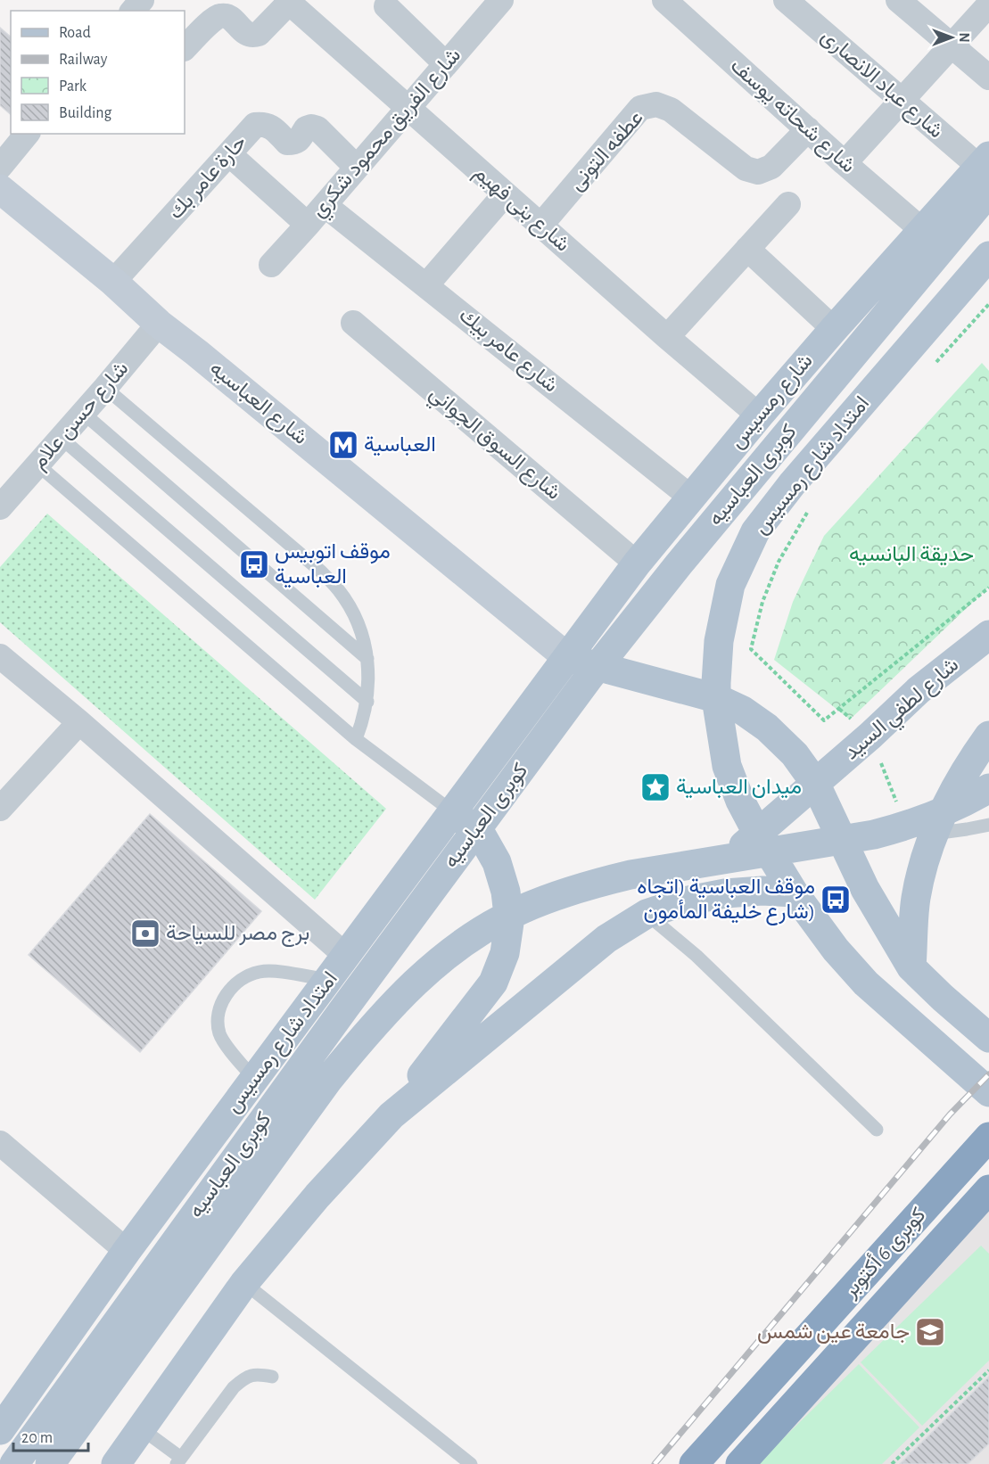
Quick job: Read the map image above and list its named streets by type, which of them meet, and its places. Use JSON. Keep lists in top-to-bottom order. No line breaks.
{"streets":{"highway":["كوبرى 6 أكتوبر"],"main road":["شارع رمسيس","شارع العباسيه","امتداد شارع رمسيس","كوبرى العباسيه","شارع لطفي السيد"],"street":["شارع عباد الانصارى","شارع شحاته يوسف","شارع الفريق محمود شكري","عطفه التونى","حارة عامر بك","شارع بنى فهيم","شارع عامر بيك","شارع حسن علام","شارع السوق الجواني"]},"crossings":[["شارع عباد الانصارى","شارع رمسيس"],["شارع عباد الانصارى","كوبرى العباسيه"],["شارع شحاته يوسف","عطفه التونى"],["شارع شحاته يوسف","شارع رمسيس"],["شارع الفريق محمود شكري","حارة عامر بك"],["شارع الفريق محمود شكري","شارع بنى فهيم"],["شارع الفريق محمود شكري","شارع عامر بيك"],["عطفه التونى","شارع بنى فهيم"],["حارة عامر بك","شارع العباسيه"],["شارع بنى فهيم","شارع رمسيس"],["شارع عامر بيك","شارع رمسيس"],["شارع رمسيس","شارع العباسيه"],["شارع رمسيس","شارع السوق الجواني"],["شارع رمسيس","امتداد شارع رمسيس"],["شارع رمسيس","كوبرى العباسيه"],["شارع العباسيه","شارع حسن علام"],["شارع العباسيه","امتداد شارع رمسيس"]],"parks":["حديقة البانسيه"],"places":{"metro station":["العباسية"],"bus stop":["موقف اتوبيس العباسية","موقف العباسية (اتجاه شارع خليفة المأمون)"],"place":["ميدان العباسية"],"bank":["برج مصر للسياحة"],"school or university":["جامعة عين شمس"]},"legend":["Road","Railway","Park","Building"],"scale_bar":"20 m","north":"right"}
